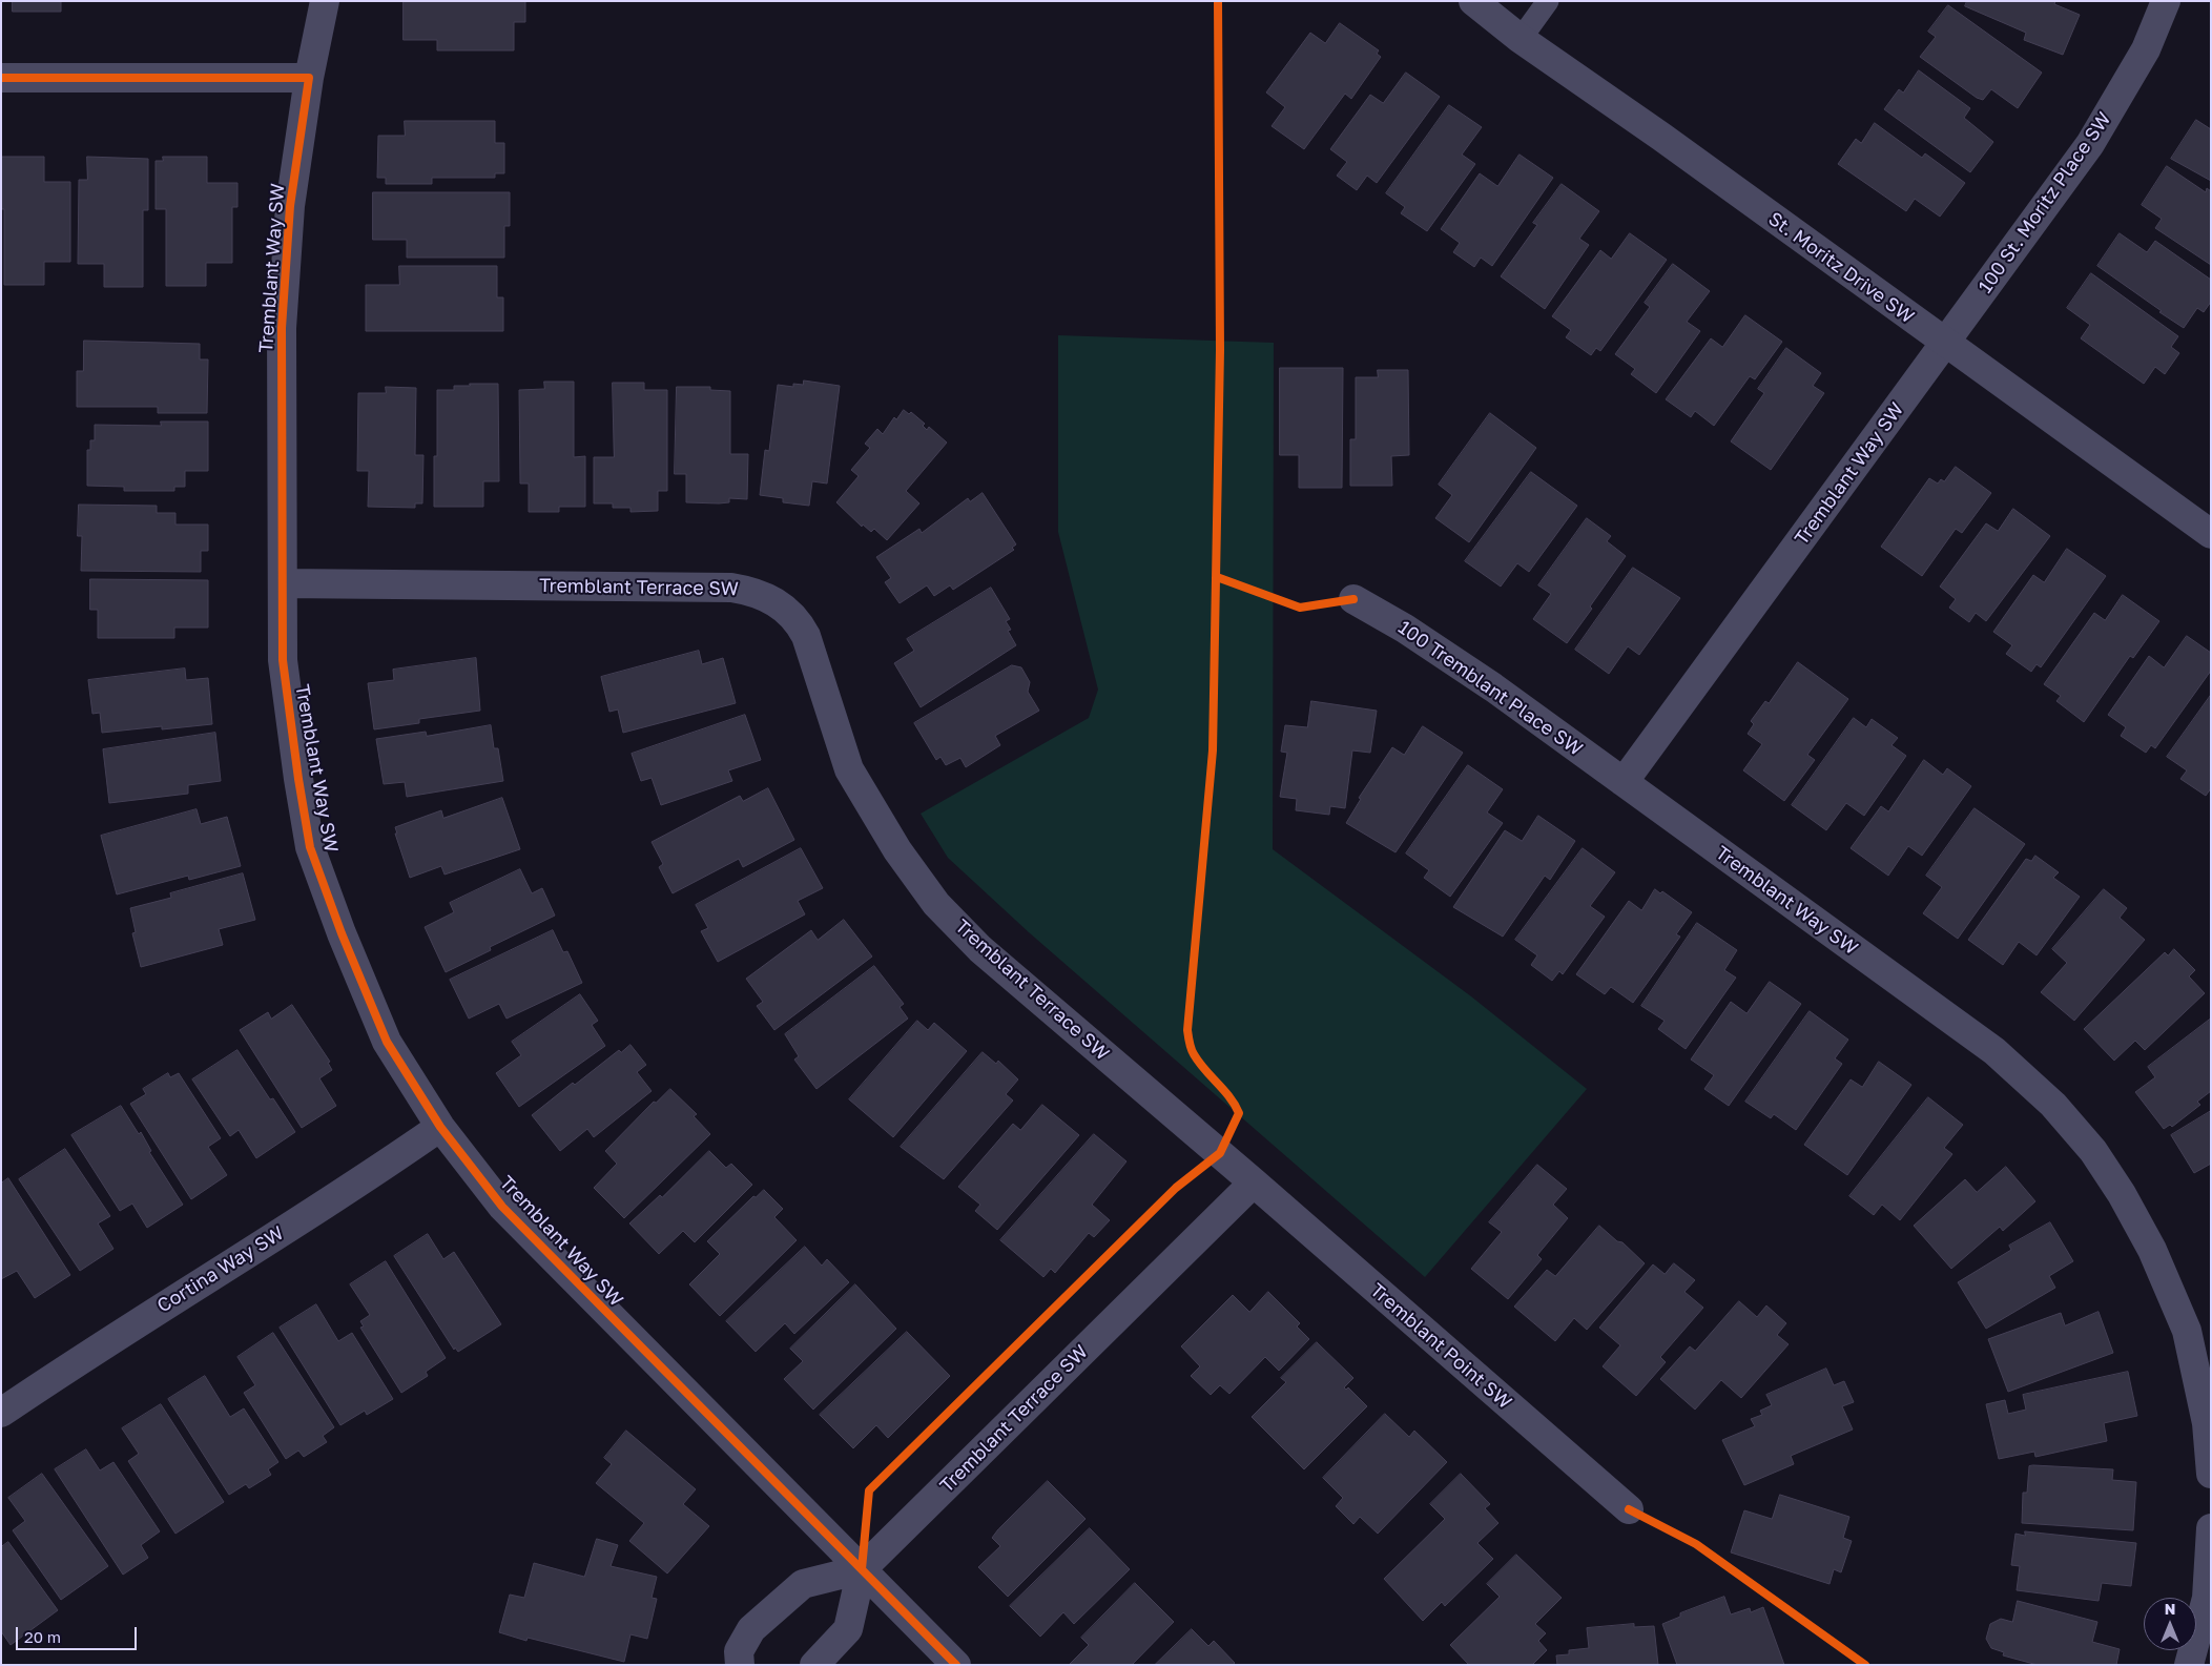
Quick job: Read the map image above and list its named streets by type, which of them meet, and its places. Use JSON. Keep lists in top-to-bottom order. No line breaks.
{"streets":{"street":["100 St. Moritz Place SW","Tremblant Way SW","St. Moritz Drive SW","Tremblant Terrace SW","100 Tremblant Place SW","Cortina Way SW","Tremblant Point SW"]},"crossings":[["100 St. Moritz Place SW","Tremblant Way SW"],["100 St. Moritz Place SW","St. Moritz Drive SW"],["Tremblant Way SW","St. Moritz Drive SW"],["Tremblant Way SW","Tremblant Terrace SW"],["Tremblant Way SW","100 Tremblant Place SW"],["Tremblant Way SW","Cortina Way SW"],["Tremblant Terrace SW","Tremblant Point SW"]],"scale_bar":"20 m","north":"top"}
